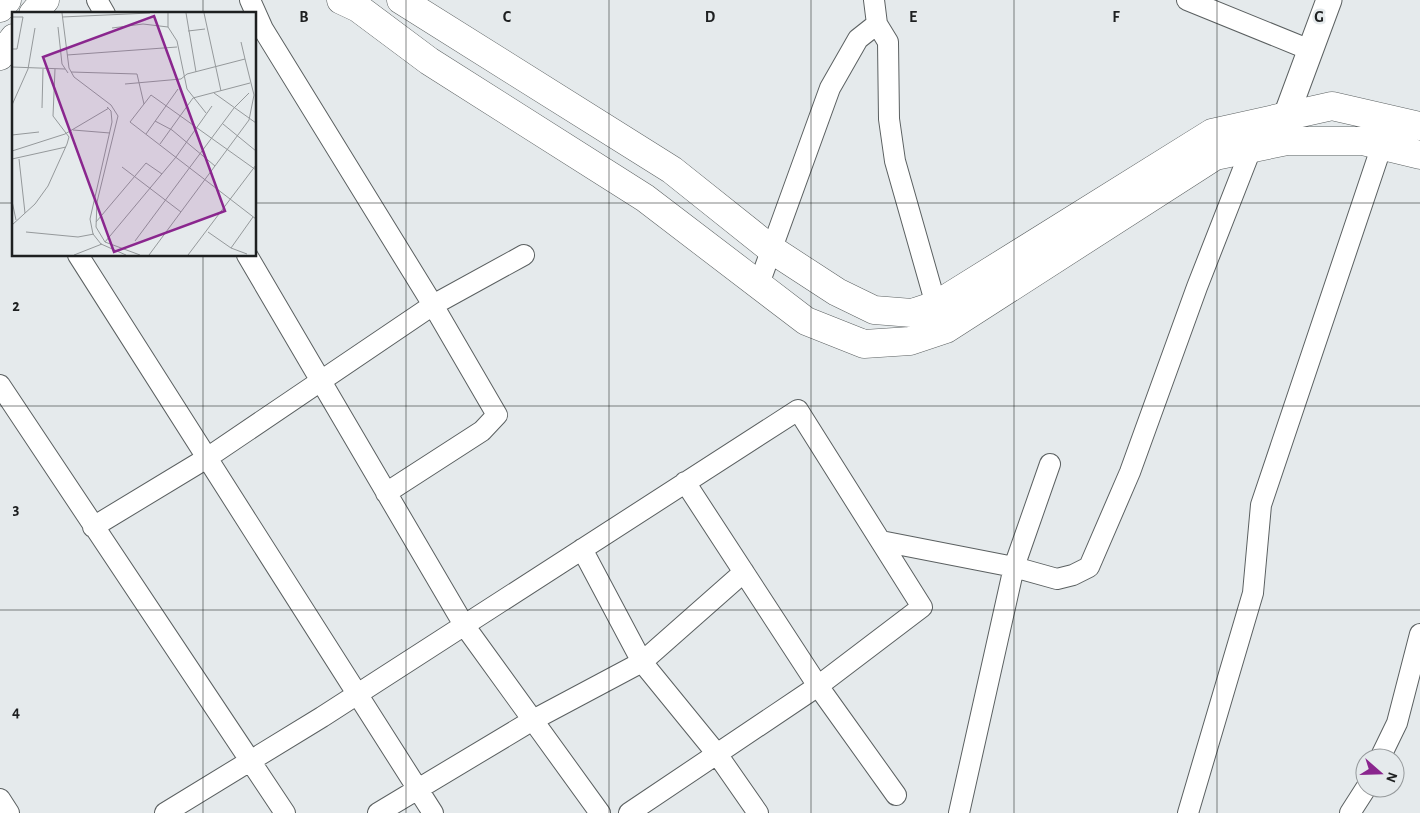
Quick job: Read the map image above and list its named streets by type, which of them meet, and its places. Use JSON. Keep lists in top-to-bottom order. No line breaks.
{"north":"right","grid":{"columns":["B","C","D","E","F","G"],"rows":["2","3","4"]}}
